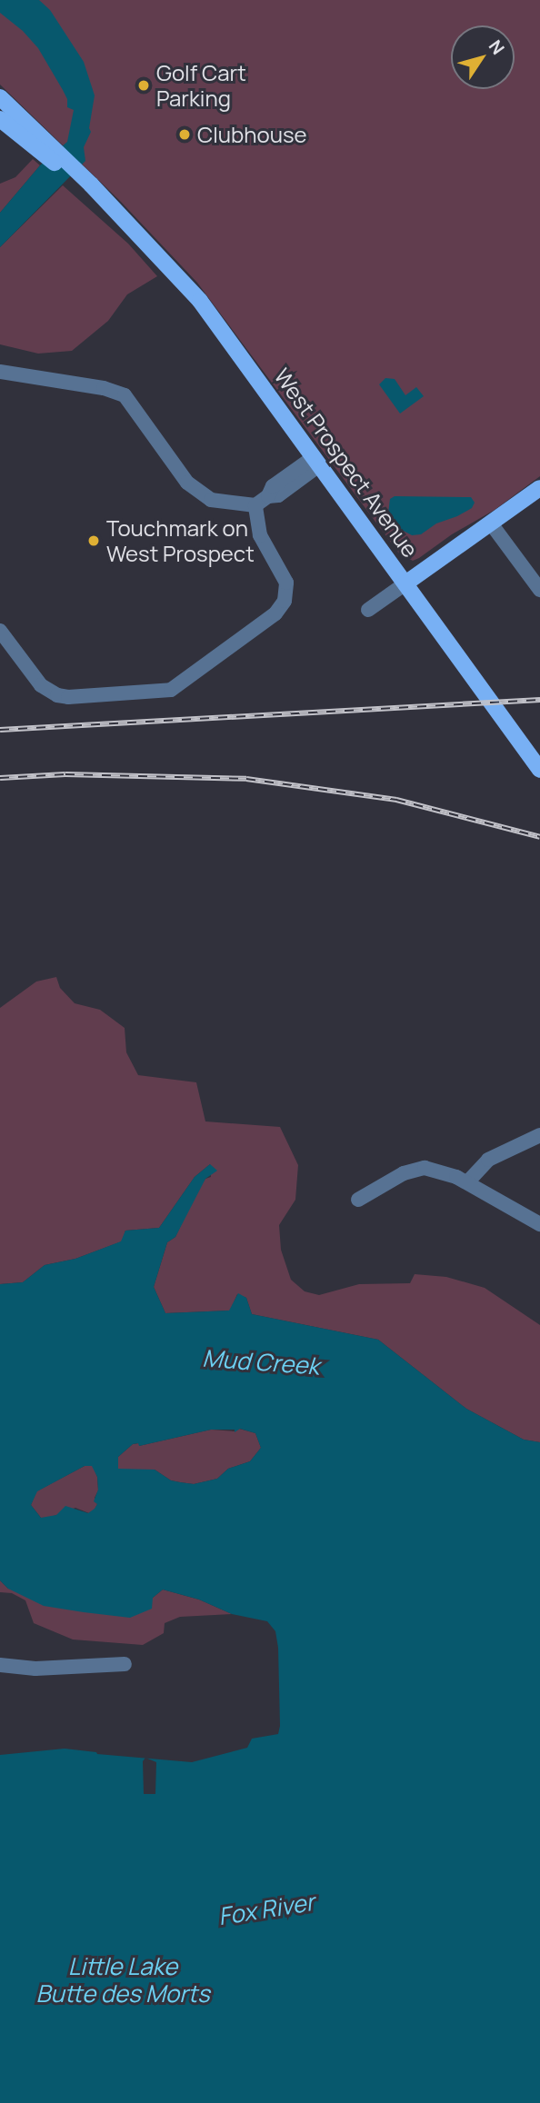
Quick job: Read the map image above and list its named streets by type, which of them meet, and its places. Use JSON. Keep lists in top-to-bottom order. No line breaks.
{"streets":{"main road":["West Prospect Avenue"]},"water":["Mud Creek","Fox River","Little Lake Butte des Morts"],"places":["Golf Cart Parking","Clubhouse","Touchmark on West Prospect"],"north":"top right"}
